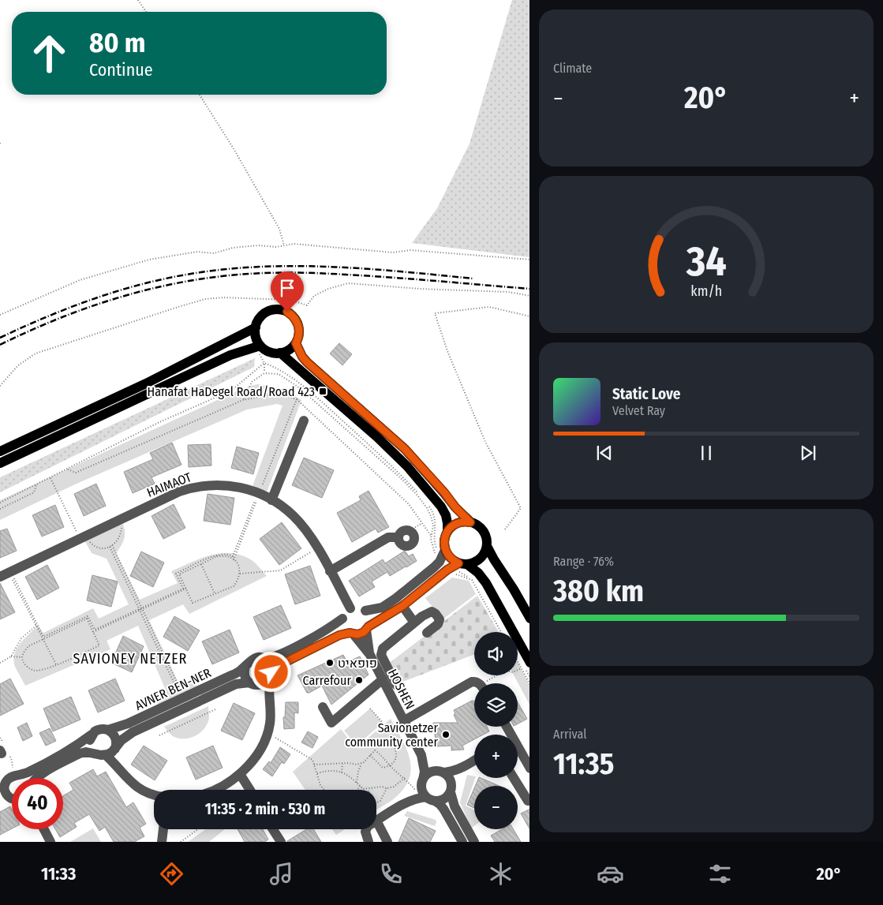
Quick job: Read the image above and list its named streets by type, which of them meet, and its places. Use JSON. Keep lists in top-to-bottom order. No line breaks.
{"streets":{"street":["HAIMAOT","AVNER BEN-NER","HOSHEN"]},"crossings":[["HAIMAOT","HOSHEN"]],"districts":["SAVIONEY NETZER"],"places":{"transit":["Hanafat HaDegel Road/Road 423"],"other":["פופאיט","Carrefour","Savionetzer community center"]},"page":{"tile":["Climate",["Range · 76%","380 km"],["Arrival","11:35"]],"turn":["80 m","Continue"],"heat":["−","20°","+"],"song":["Static Love","Velvet Ray"],"map_buttons":["+","−"],"limit":"40","trip":"11:35 · 2 min · 530 m","tabs":["11:33","20°"],"gauge":["34","km/h"]}}
